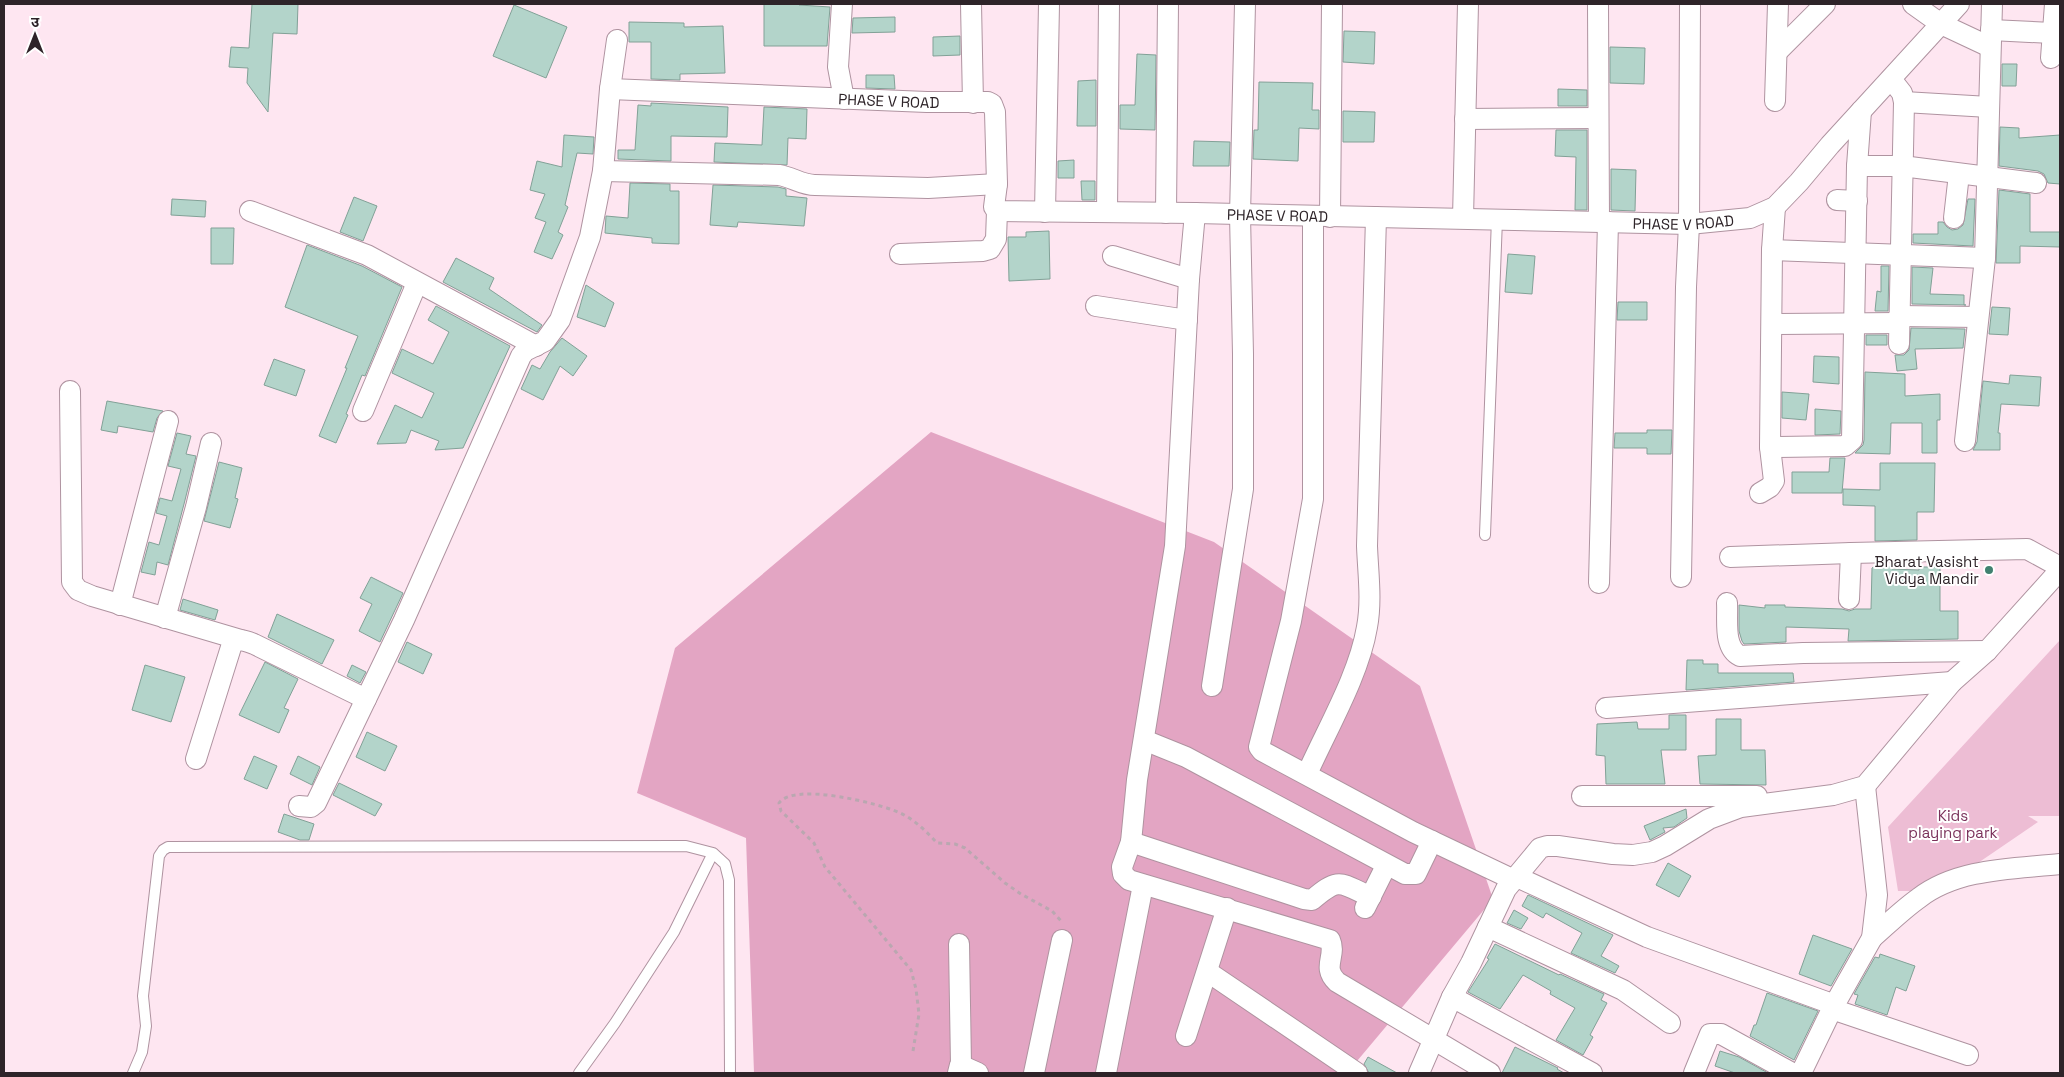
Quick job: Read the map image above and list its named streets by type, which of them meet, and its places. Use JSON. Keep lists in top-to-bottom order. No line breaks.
{"streets":{"street":["PHASE V ROAD"]},"parks":["Kids playing park"],"places":["Bharat Vasisht Vidya Mandir"],"north":"top"}
